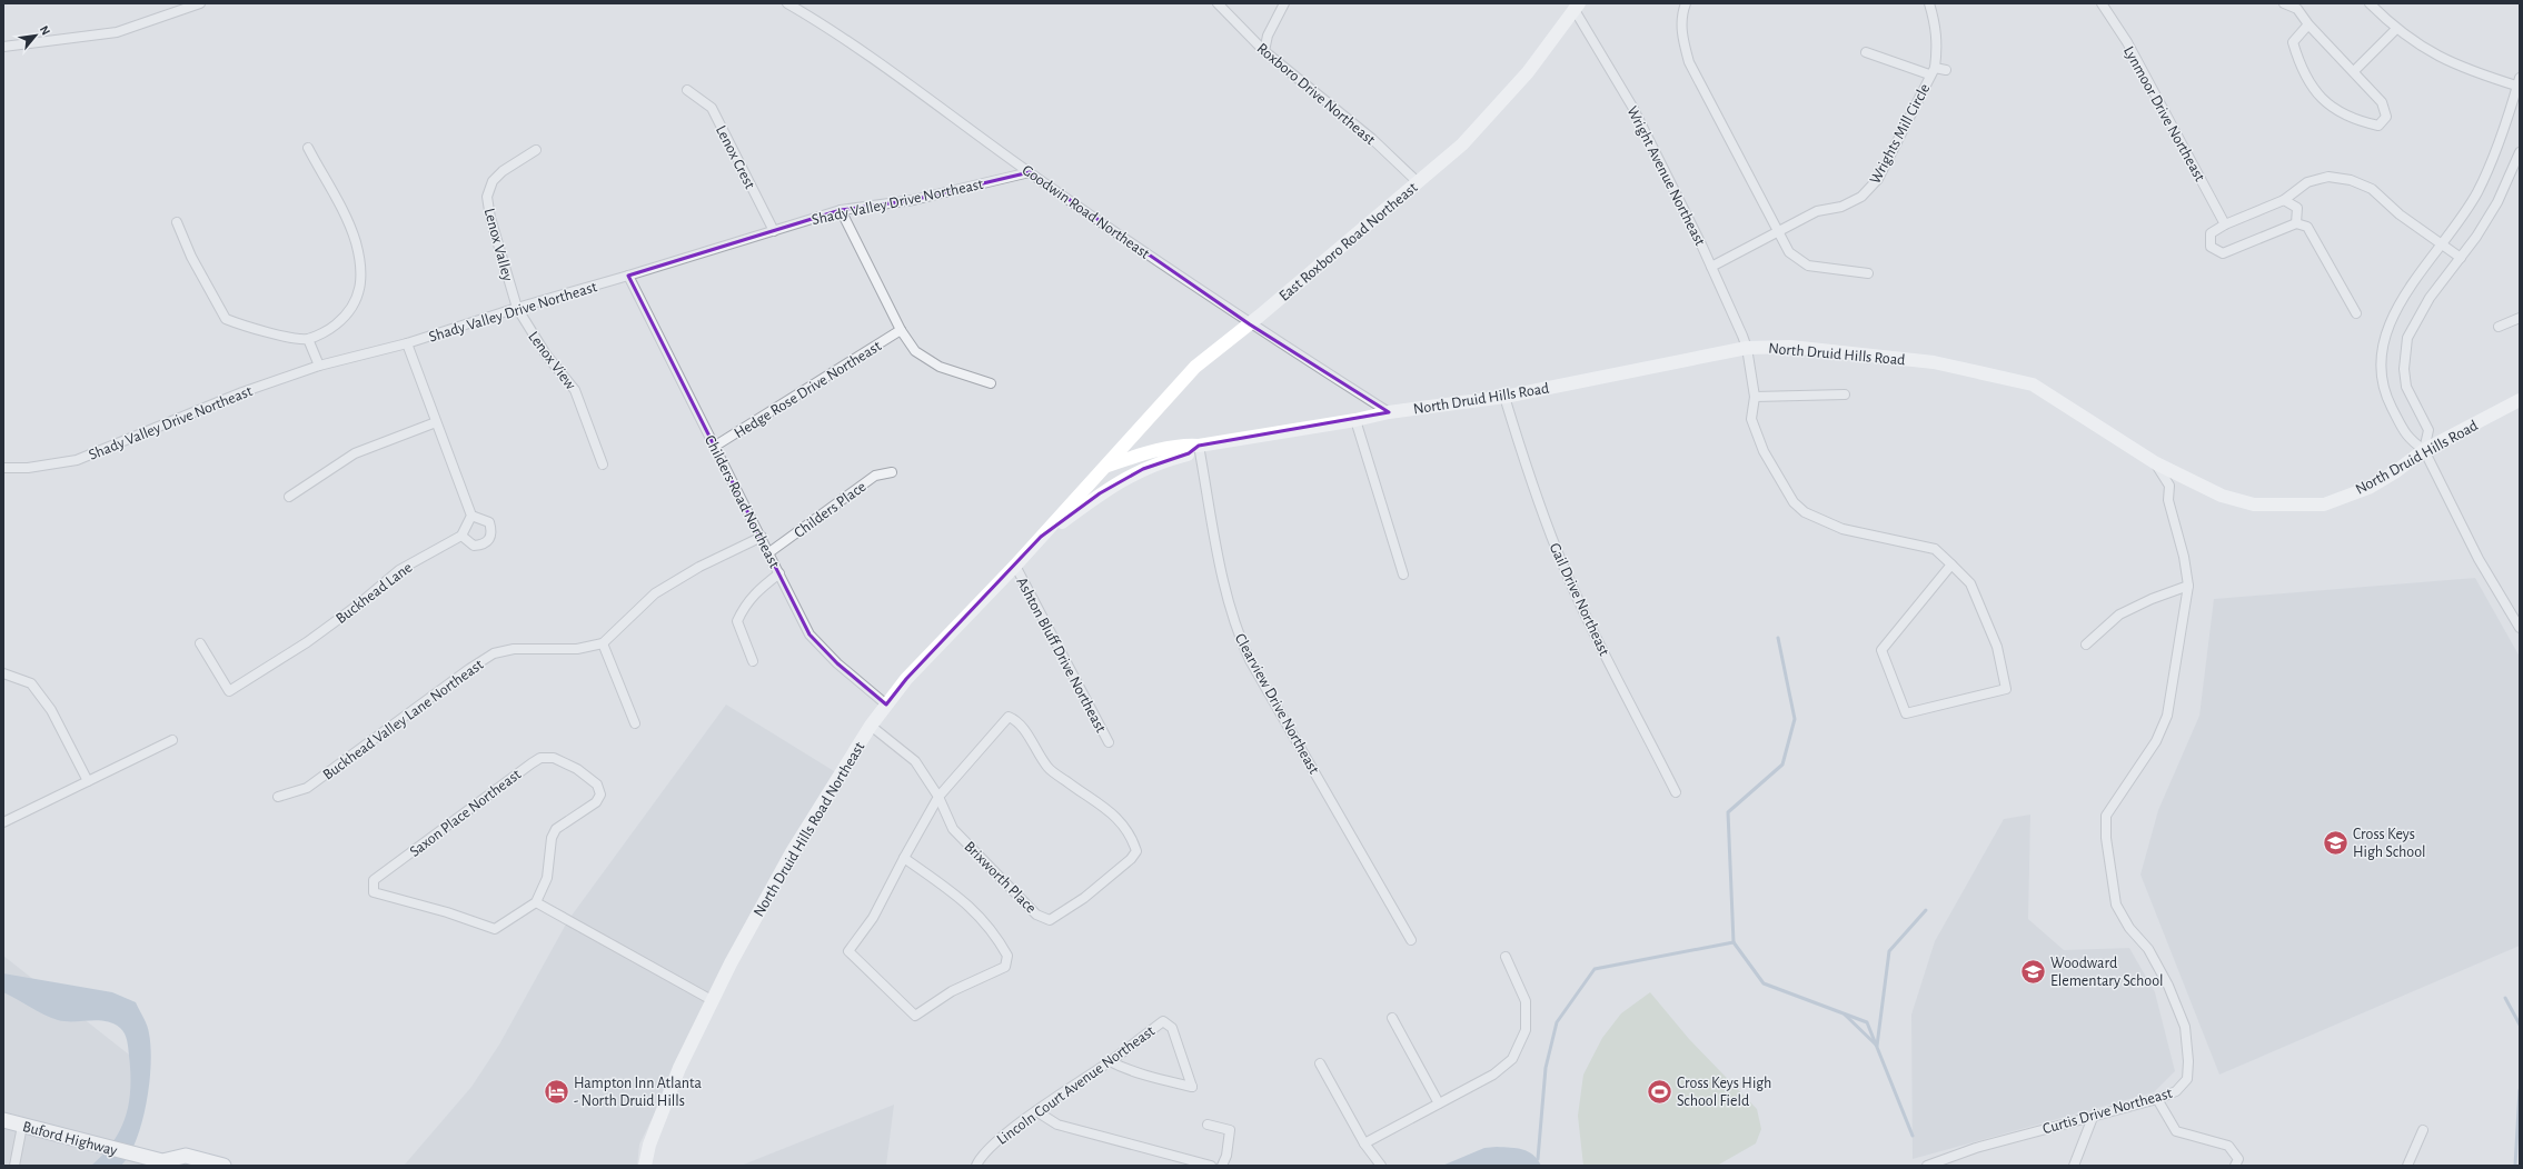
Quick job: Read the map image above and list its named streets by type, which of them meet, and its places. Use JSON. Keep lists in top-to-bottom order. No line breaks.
{"streets":{"main road":["East Roxboro Road Northeast","North Druid Hills Road","North Druid Hills Road Northeast","Buford Highway"],"street":["Roxboro Drive Northeast","Lynmoor Drive Northeast","Wrights Mill Circle","Lenox Crest","Wright Avenue Northeast","Shady Valley Drive Northeast","Goodwin Road Northeast","Lenox Valley","Lenox View","Hedge Rose Drive Northeast","Childers Road Northeast","Childers Place","Buckhead Lane","Gail Drive Northeast","Ashton Bluff Drive Northeast","Clearview Drive Northeast","Buckhead Valley Lane Northeast","Saxon Place Northeast","Brixworth Place","Lincoln Court Avenue Northeast","Curtis Drive Northeast"]},"crossings":[["Roxboro Drive Northeast","East Roxboro Road Northeast"],["Wrights Mill Circle","Wright Avenue Northeast"],["Lenox Crest","Shady Valley Drive Northeast"],["Wright Avenue Northeast","East Roxboro Road Northeast"],["Wright Avenue Northeast","North Druid Hills Road"],["Shady Valley Drive Northeast","Goodwin Road Northeast"],["Shady Valley Drive Northeast","Lenox Valley"],["Shady Valley Drive Northeast","Lenox View"],["Shady Valley Drive Northeast","Childers Road Northeast"],["Goodwin Road Northeast","East Roxboro Road Northeast"],["Goodwin Road Northeast","North Druid Hills Road"],["East Roxboro Road Northeast","North Druid Hills Road"],["East Roxboro Road Northeast","North Druid Hills Road Northeast"],["Lenox Valley","Lenox View"],["North Druid Hills Road","Gail Drive Northeast"],["North Druid Hills Road","Clearview Drive Northeast"],["North Druid Hills Road","North Druid Hills Road Northeast"],["North Druid Hills Road","Curtis Drive Northeast"],["Hedge Rose Drive Northeast","Childers Road Northeast"],["Childers Road Northeast","Childers Place"],["Childers Road Northeast","North Druid Hills Road Northeast"],["Ashton Bluff Drive Northeast","North Druid Hills Road Northeast"],["Clearview Drive Northeast","North Druid Hills Road Northeast"],["North Druid Hills Road Northeast","Brixworth Place"]],"places":{"school or university":["Cross Keys High School","Woodward Elementary School"],"hotel":["Hampton Inn Atlanta - North Druid Hills"],"sports":["Cross Keys High School Field"]},"north":"top right"}
